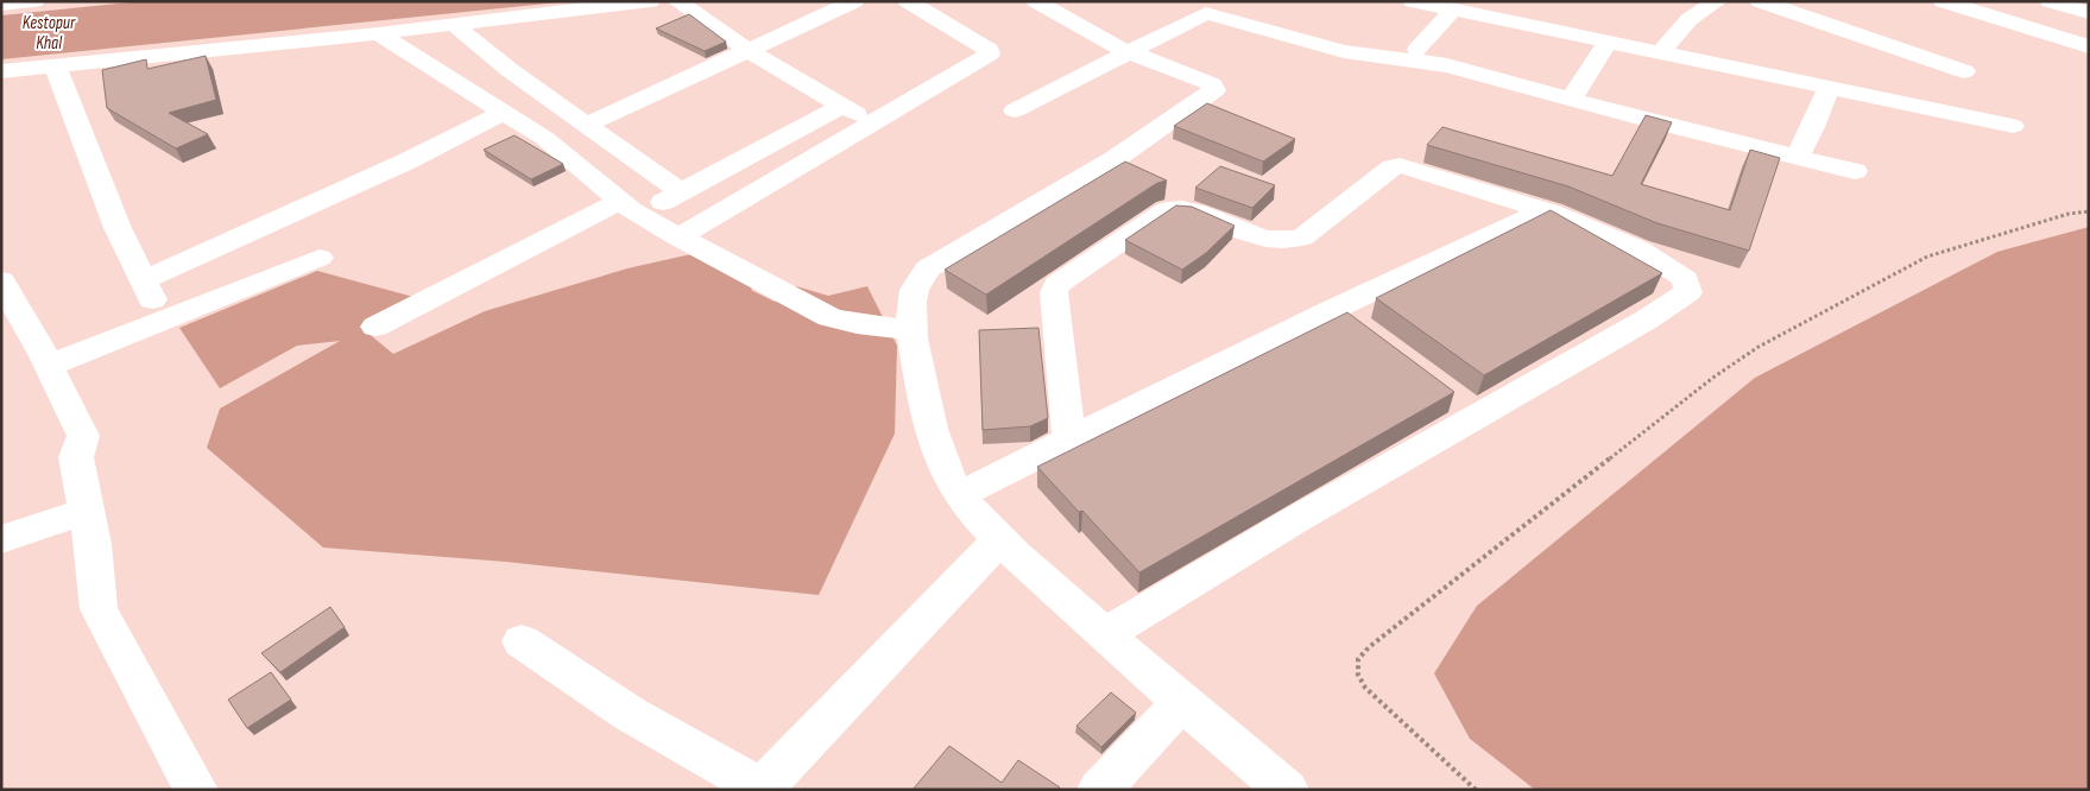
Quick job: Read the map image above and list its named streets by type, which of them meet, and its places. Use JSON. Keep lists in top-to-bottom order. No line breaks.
{"water":["Kestopur Khal"]}
